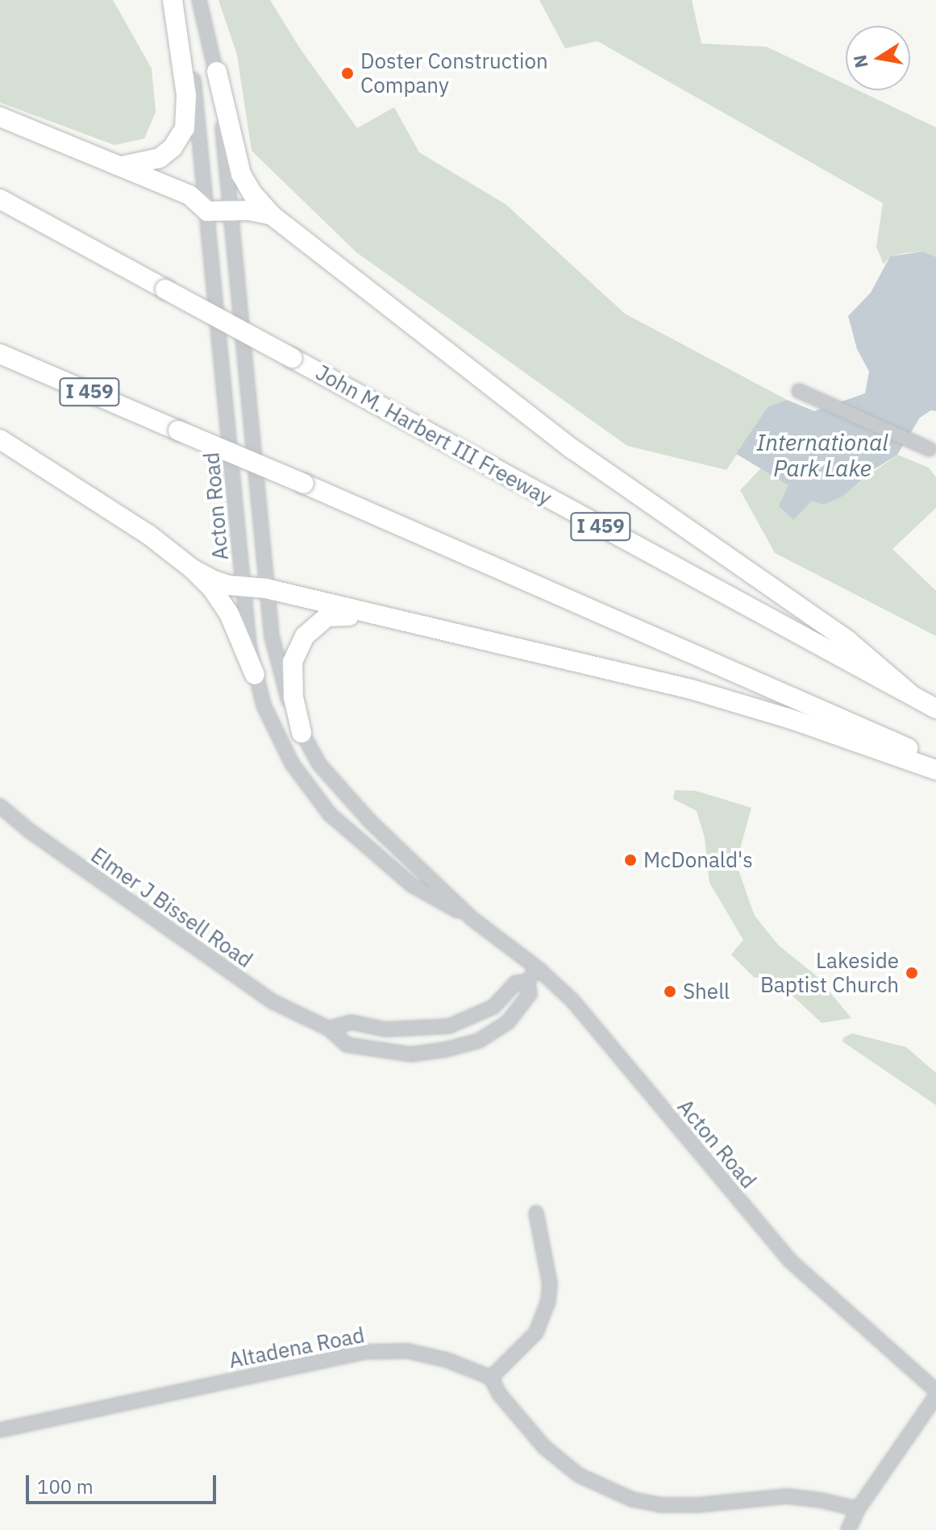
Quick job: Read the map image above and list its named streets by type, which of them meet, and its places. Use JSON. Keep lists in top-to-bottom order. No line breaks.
{"streets":{"highway":["I 459","John M. Harbert III Freeway"],"street":["Acton Road","Elmer J Bissell Road","Altadena Road"]},"crossings":[["Acton Road","Elmer J Bissell Road"]],"water":["International Park Lake"],"places":["Doster Construction Company","McDonald's","Lakeside Baptist Church","Shell"],"scale_bar":"100 m","north":"left"}
